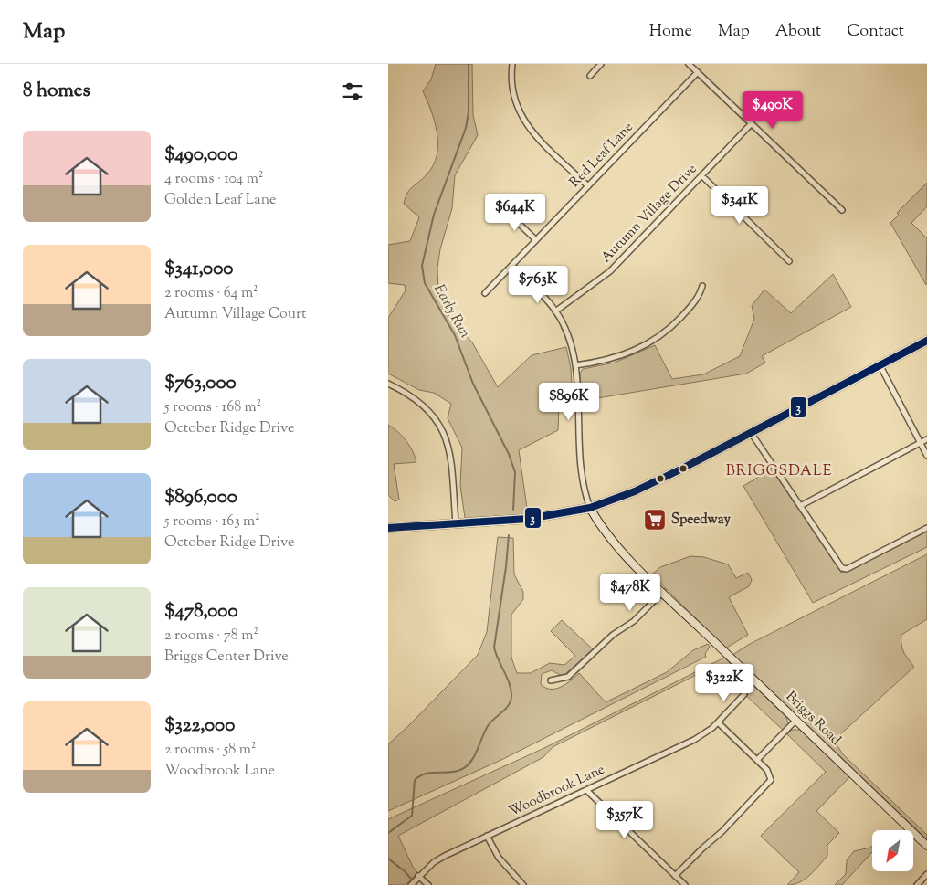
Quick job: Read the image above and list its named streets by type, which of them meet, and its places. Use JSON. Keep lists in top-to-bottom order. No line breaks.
{"streets":{"street":["Red Leaf Lane","Autumn Village Drive","Briggs Road","Woodbrook Lane"]},"districts":["BRIGGSDALE"],"water":["Early Run"],"places":{"supermarket":["Speedway"]},"lines":["transit line 3"],"north":"bottom left","page":{"header":"Map","nav":["Home","Map","About","Contact"],"heading":"8 homes","price":["$490K","$341K","$644K","$763K","$896K","$478K","$322K","$357K"],"list":[{"name":"$490,000","note":"4 rooms · 104 m² · Golden Leaf Lane"},{"name":"$341,000","note":"2 rooms · 64 m² · Autumn Village Court"},{"name":"$763,000","note":"5 rooms · 168 m² · October Ridge Drive"},{"name":"$896,000","note":"5 rooms · 163 m² · October Ridge Drive"},{"name":"$478,000","note":"2 rooms · 78 m² · Briggs Center Drive"},{"name":"$322,000","note":"2 rooms · 58 m² · Woodbrook Lane"}]}}
